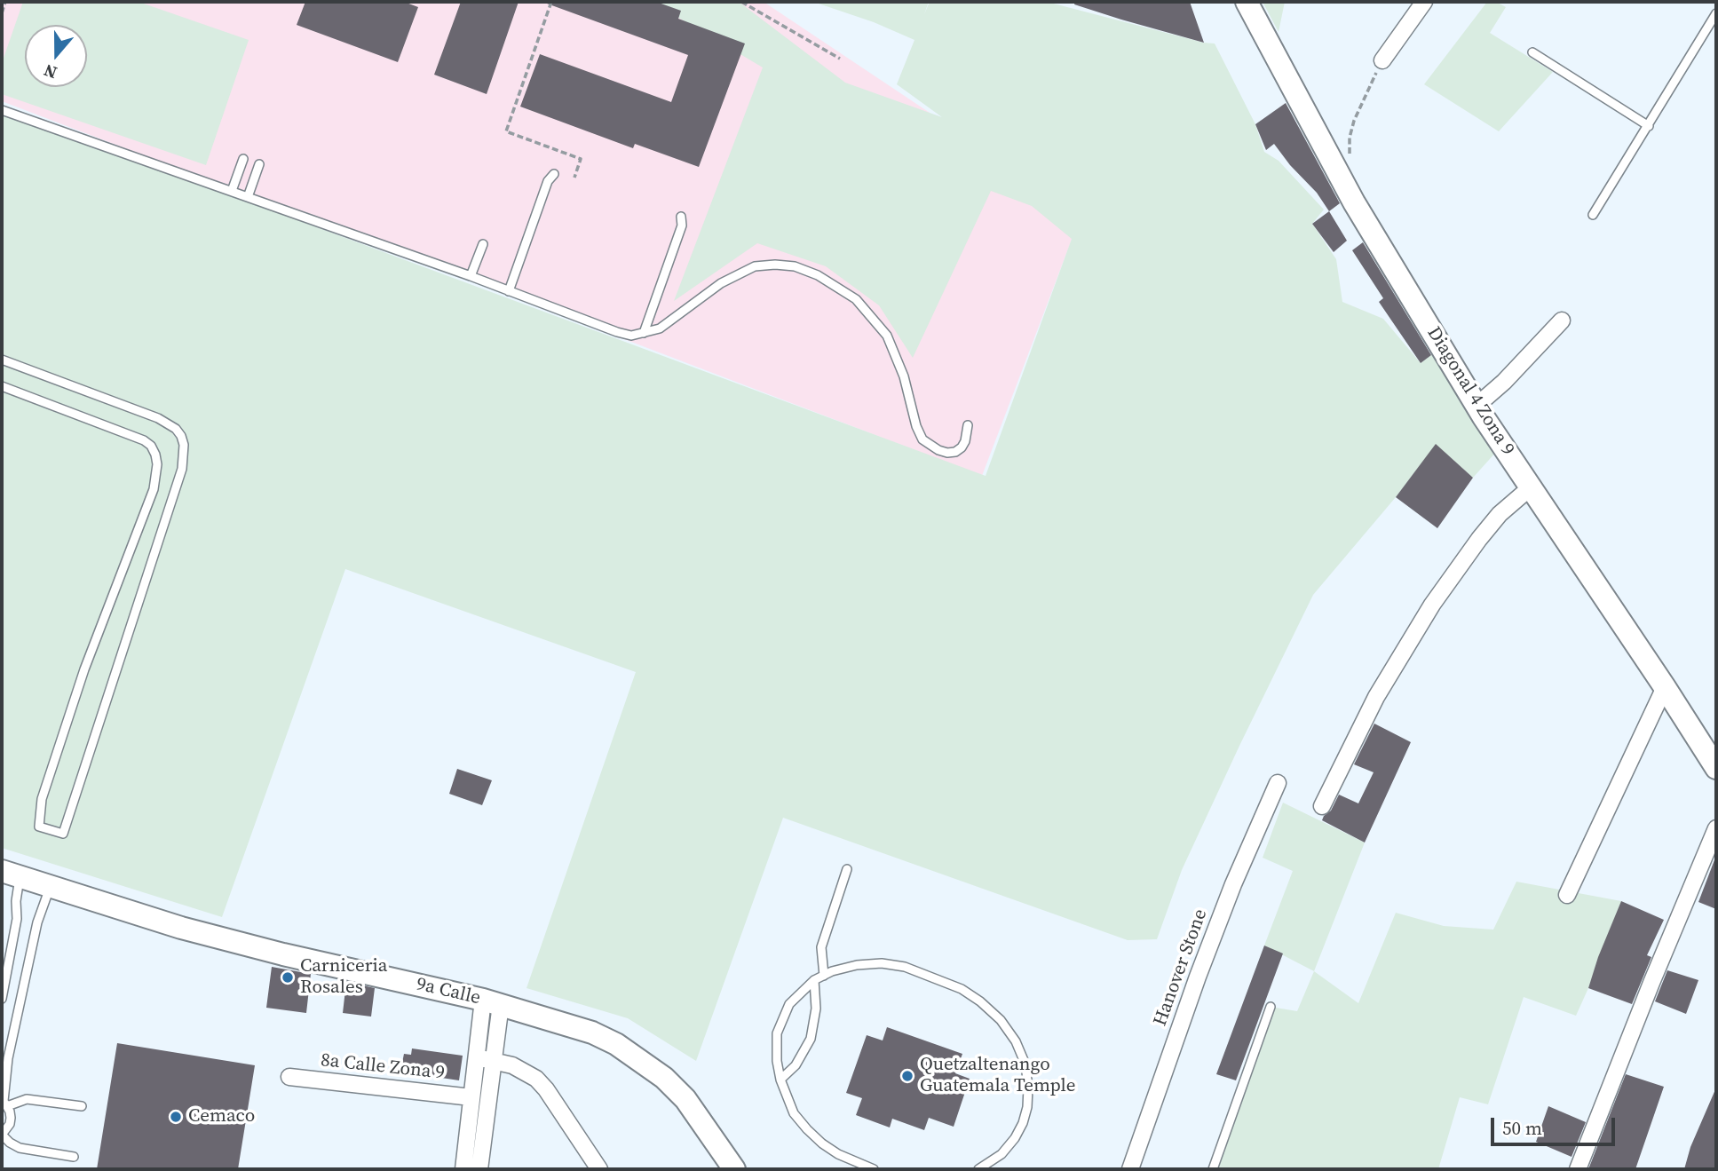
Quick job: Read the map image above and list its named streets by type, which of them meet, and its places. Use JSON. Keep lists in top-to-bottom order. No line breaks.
{"streets":{"main road":["Diagonal 4 Zona 9","9a Calle"],"street":["Hanover Stone","8a Calle Zona 9"]},"places":["Carniceria Rosales","Quetzaltenango Guatemala Temple","Cemaco"],"scale_bar":"50 m","north":"bottom"}
